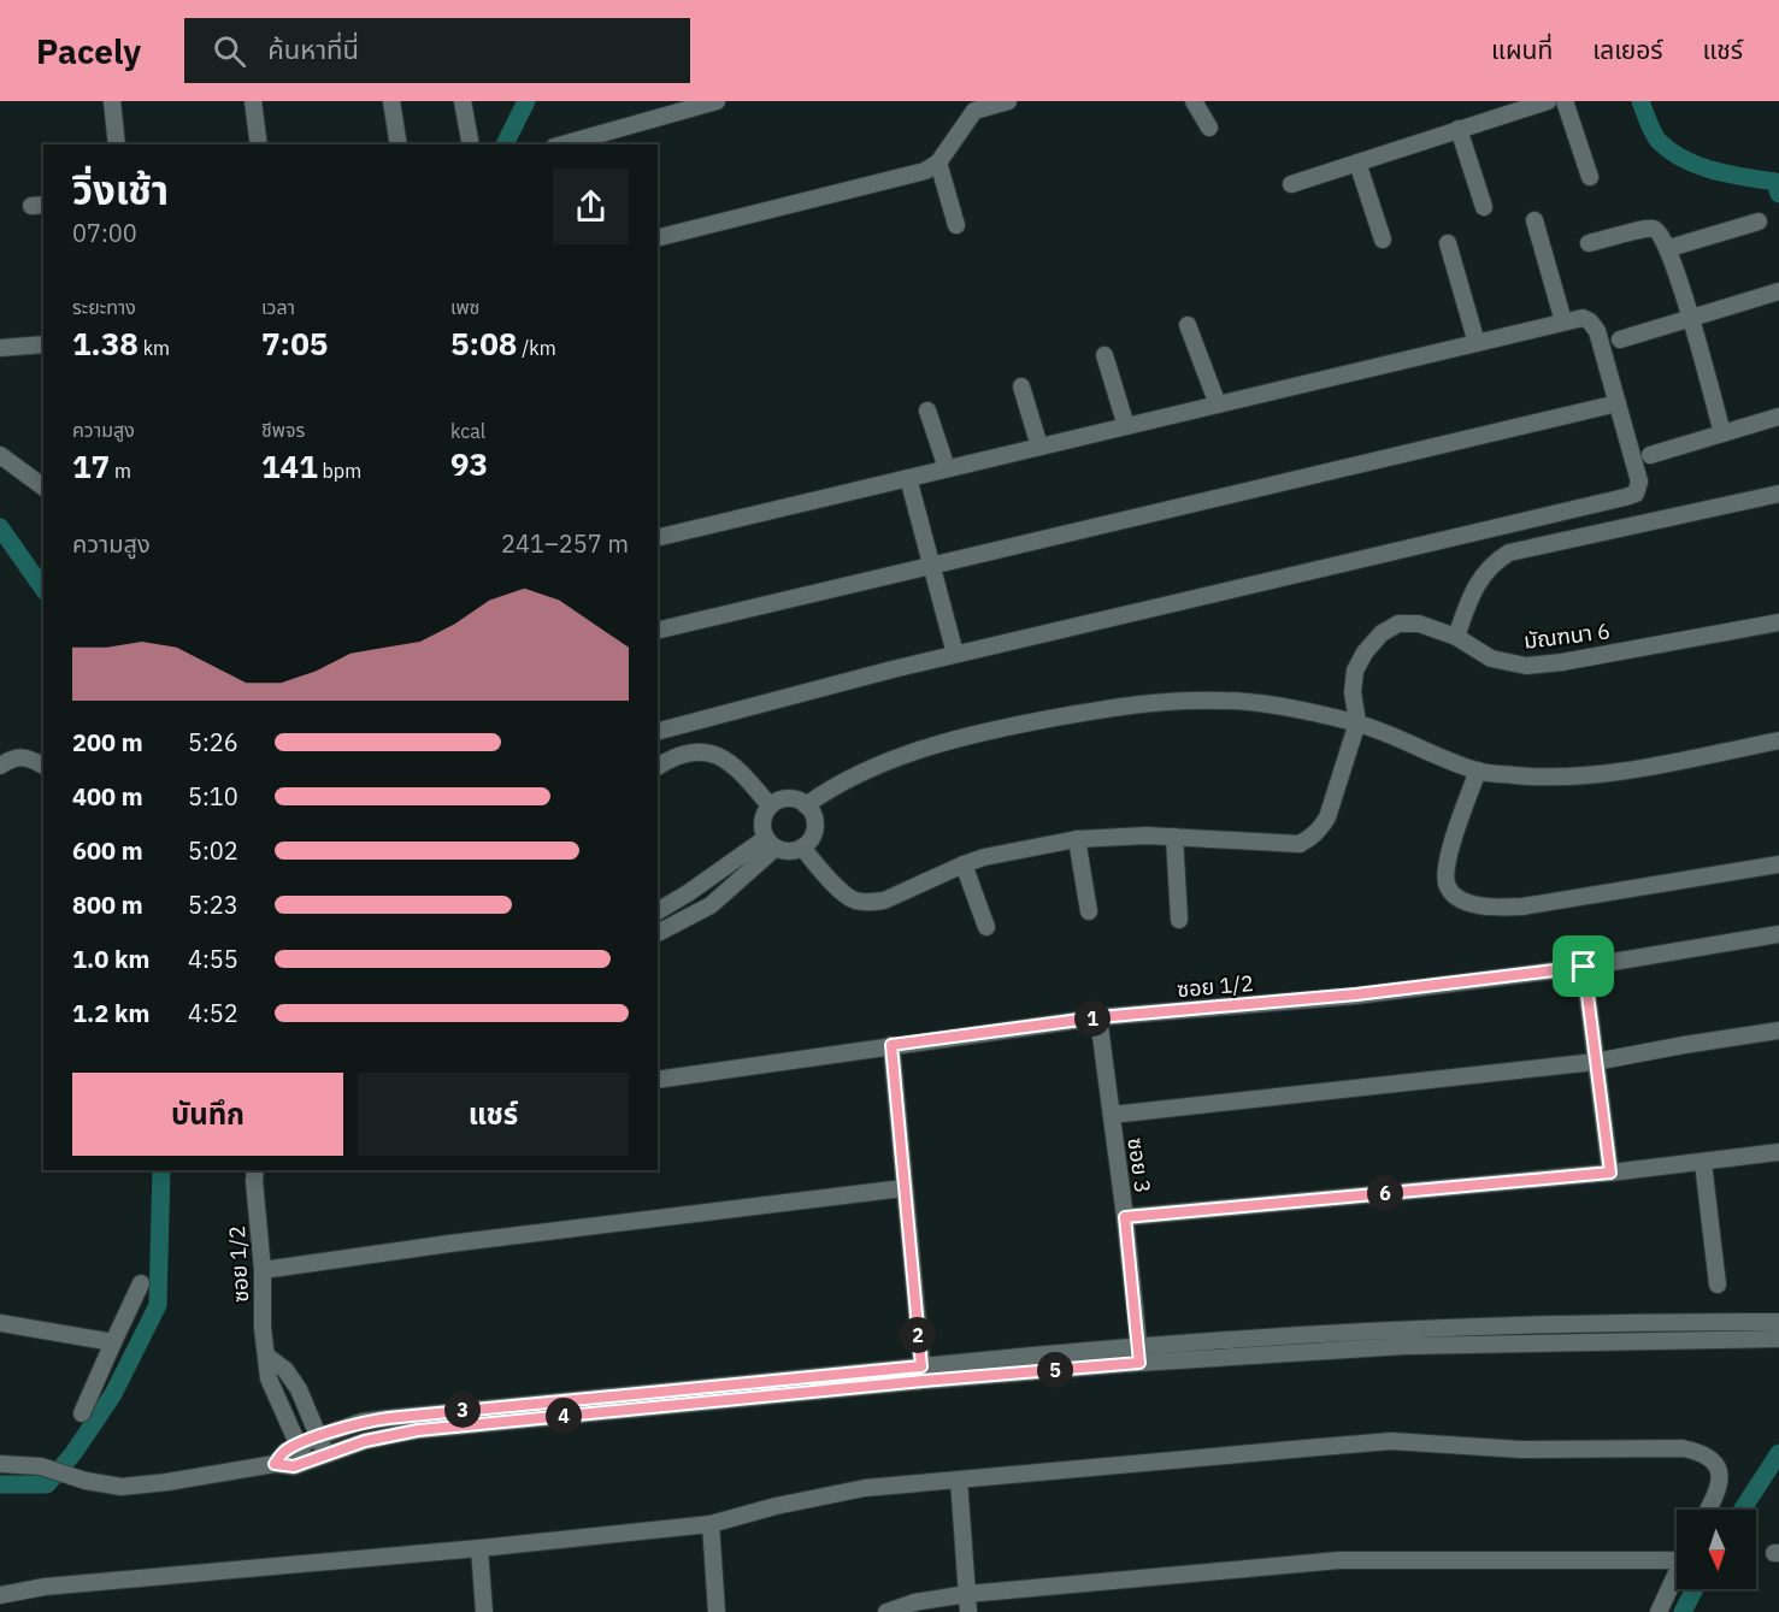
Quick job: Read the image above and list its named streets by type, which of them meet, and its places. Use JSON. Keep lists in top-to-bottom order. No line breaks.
{"streets":{"street":["มัณฑนา 6","ซอย 1/2","ซอย 3"]},"crossings":[["ซอย 1/2","ซอย 3"]],"north":"bottom","page":{"header":"Pacely","search":"ค้นหาที่นี่","nav":["แผนที่","เลเยอร์","แชร์"],"heading":["วิ่งเช้า","07:00"],"stats":[["ระยะทาง","1.38 km"],["เวลา","7:05"],["เพซ","5:08 /km"],["ความสูง","17 m"],["ชีพจร","141 bpm"],["kcal","93"]],"chart":["ความสูง","241–257 m"],"list":[{"name":"200 m","note":"5:26"},{"name":"400 m","note":"5:10"},{"name":"600 m","note":"5:02"},{"name":"800 m","note":"5:23"},{"name":"1.0 km","note":"4:55"},{"name":"1.2 km","note":"4:52"}],"pins":["1","6","2","5","3","4"],"buttons":["บันทึก","แชร์"]}}
